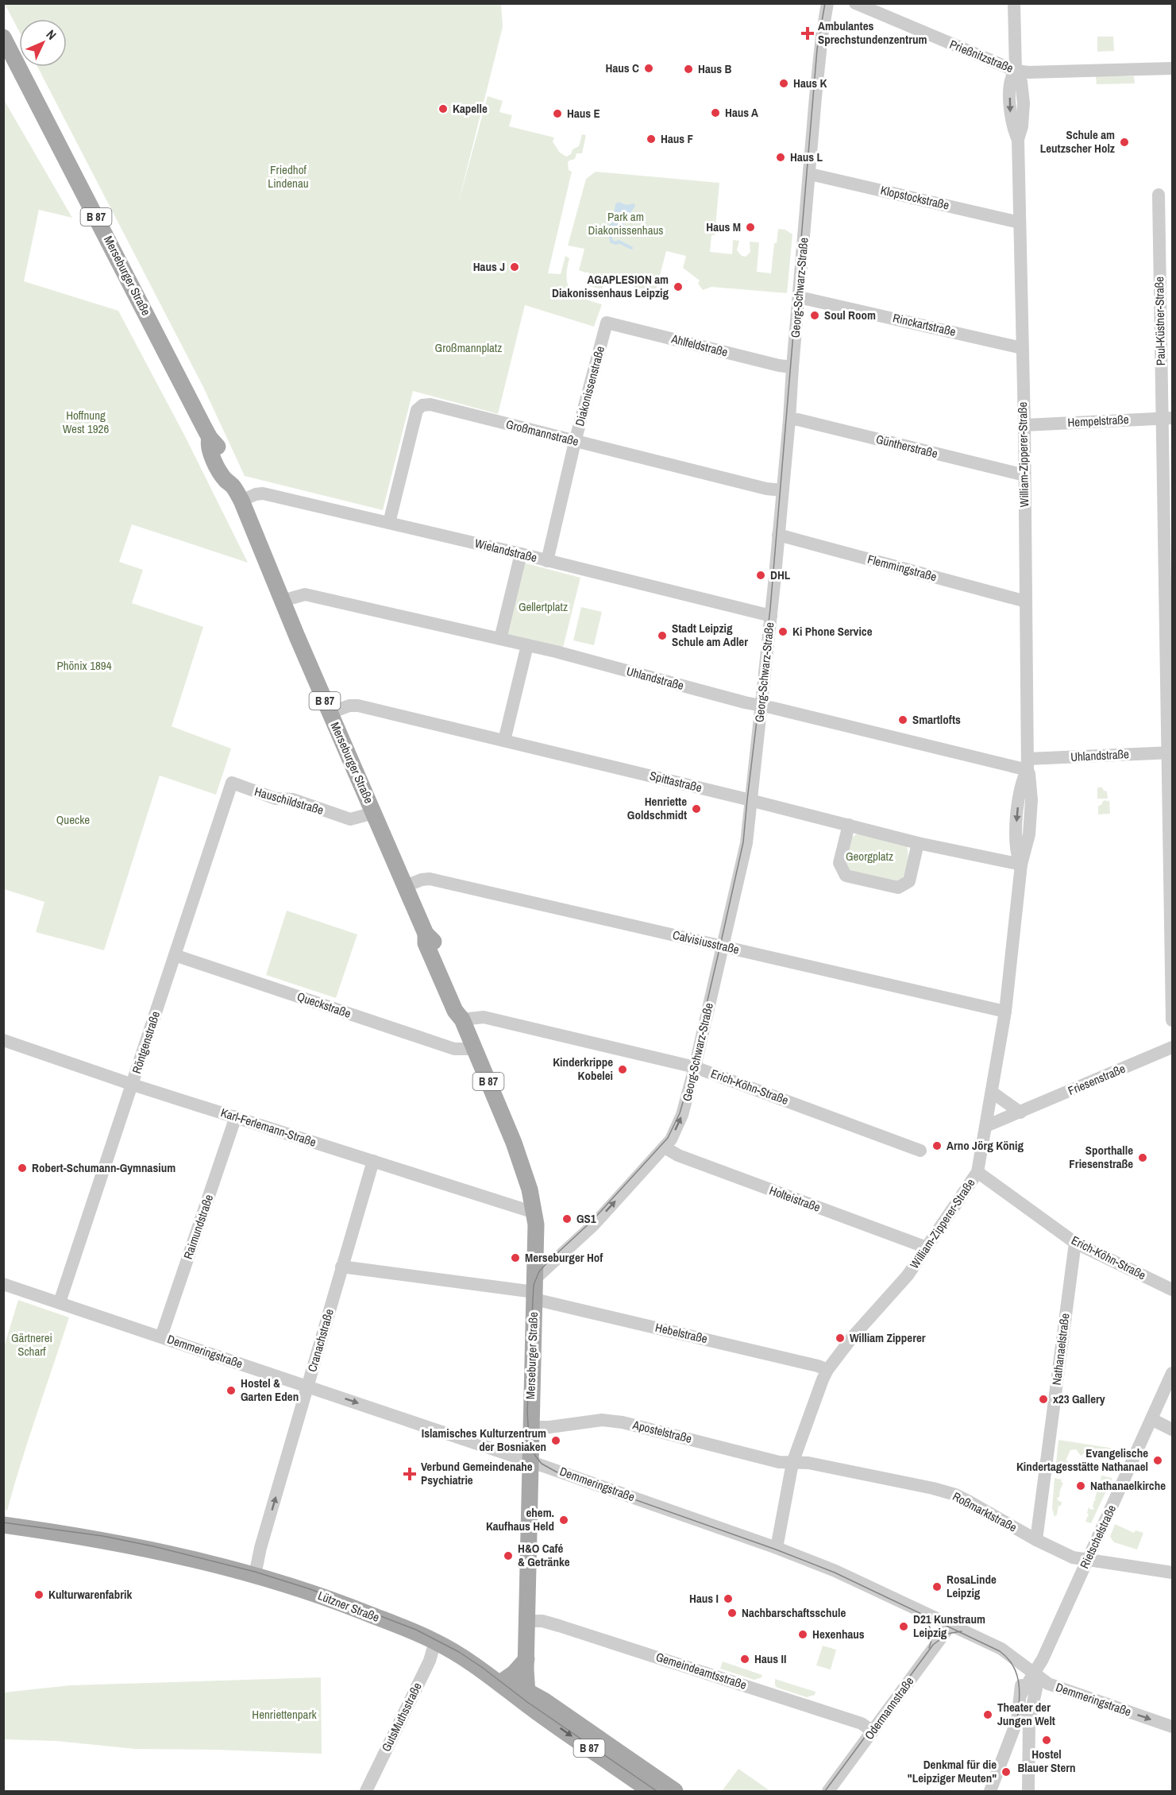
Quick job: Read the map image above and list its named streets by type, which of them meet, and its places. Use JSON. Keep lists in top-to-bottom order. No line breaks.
{"streets":{"main road":["B 87","Merseburger Straße","Lützner Straße"],"street":["Prießnitzstraße","Klopstockstraße","Georg-Schwarz-Straße","Paul-Küstner-Straße","Rinckartstraße","Ahlfeldstraße","Diakonissenstraße","Hempelstraße","Großmannstraße","Güntherstraße","William-Zipperer-Straße","Wielandstraße","Flemmingstraße","Uhlandstraße","Spittastraße","Hauschildstraße","Calvisiusstraße","Queckstraße","Röntgenstraße","Friesenstraße","Erich-Köhn-Straße","Karl-Ferlemann-Straße","Holteistraße","Raimundstraße","Hebelstraße","Cranachstraße","Nathanaelstraße","Demmeringstraße","Apostelstraße","Roßmarktstraße","Rietschelstraße","Gemeindeamtsstraße","Odermannstraße","GutsMuthsstraße"]},"crossings":[["Prießnitzstraße","William-Zipperer-Straße"],["Klopstockstraße","Georg-Schwarz-Straße"],["Klopstockstraße","William-Zipperer-Straße"],["Merseburger Straße","Georg-Schwarz-Straße"],["Merseburger Straße","Wielandstraße"],["Merseburger Straße","Uhlandstraße"],["Merseburger Straße","Spittastraße"],["Merseburger Straße","Hauschildstraße"],["Merseburger Straße","Calvisiusstraße"],["Merseburger Straße","Queckstraße"],["Merseburger Straße","Erich-Köhn-Straße"],["Merseburger Straße","Karl-Ferlemann-Straße"],["Merseburger Straße","Hebelstraße"],["Merseburger Straße","Demmeringstraße"],["Merseburger Straße","Apostelstraße"],["Merseburger Straße","Lützner Straße"],["Merseburger Straße","Gemeindeamtsstraße"],["Georg-Schwarz-Straße","Rinckartstraße"],["Georg-Schwarz-Straße","Ahlfeldstraße"],["Georg-Schwarz-Straße","Großmannstraße"],["Georg-Schwarz-Straße","Güntherstraße"],["Georg-Schwarz-Straße","Wielandstraße"],["Georg-Schwarz-Straße","Flemmingstraße"],["Georg-Schwarz-Straße","Uhlandstraße"],["Georg-Schwarz-Straße","Spittastraße"],["Georg-Schwarz-Straße","Calvisiusstraße"],["Georg-Schwarz-Straße","Erich-Köhn-Straße"],["Georg-Schwarz-Straße","Holteistraße"],["Georg-Schwarz-Straße","Hebelstraße"],["Paul-Küstner-Straße","Hempelstraße"],["Paul-Küstner-Straße","Uhlandstraße"],["Rinckartstraße","William-Zipperer-Straße"],["Ahlfeldstraße","Diakonissenstraße"],["Diakonissenstraße","Großmannstraße"],["Diakonissenstraße","Wielandstraße"],["Hempelstraße","William-Zipperer-Straße"],["Großmannstraße","Wielandstraße"],["Güntherstraße","William-Zipperer-Straße"],["William-Zipperer-Straße","Flemmingstraße"],["William-Zipperer-Straße","Uhlandstraße"],["William-Zipperer-Straße","Spittastraße"],["William-Zipperer-Straße","Calvisiusstraße"],["William-Zipperer-Straße","Friesenstraße"],["William-Zipperer-Straße","Erich-Köhn-Straße"],["William-Zipperer-Straße","Holteistraße"],["William-Zipperer-Straße","Hebelstraße"],["William-Zipperer-Straße","Demmeringstraße"],["William-Zipperer-Straße","Apostelstraße"],["William-Zipperer-Straße","Roßmarktstraße"],["Hauschildstraße","Röntgenstraße"],["Queckstraße","Röntgenstraße"],["Röntgenstraße","Karl-Ferlemann-Straße"],["Röntgenstraße","Demmeringstraße"],["Erich-Köhn-Straße","Nathanaelstraße"],["Karl-Ferlemann-Straße","Raimundstraße"],["Karl-Ferlemann-Straße","Cranachstraße"],["Raimundstraße","Demmeringstraße"],["Hebelstraße","Cranachstraße"],["Cranachstraße","Demmeringstraße"],["Cranachstraße","Lützner Straße"],["Nathanaelstraße","Roßmarktstraße"],["Demmeringstraße","Rietschelstraße"],["Demmeringstraße","Odermannstraße"],["Apostelstraße","Roßmarktstraße"],["Roßmarktstraße","Rietschelstraße"],["Lützner Straße","GutsMuthsstraße"],["Gemeindeamtsstraße","Odermannstraße"]],"one_way":["Cranachstraße"],"parks":["Friedhof Lindenau","Park am Diakonissenhaus","Großmannplatz","Hoffnung West 1926","Gellertplatz","Phönix 1894","Quecke","Georgplatz","Gärtnerei Scharf","Henriettenpark"],"places":{"health":["Ambulantes Sprechstundenzentrum","Verbund Gemeindenahe Psychiatrie"],"other":["Haus C","Haus B","Haus K","Kapelle","Haus A","Haus E","Haus F","Schule am Leutzscher Holz","Haus L","Haus M","Haus J","AGAPLESION am Diakonissenhaus Leipzig","Soul Room","DHL","Ki Phone Service","Stadt Leipzig Schule am Adler","Smartlofts","Henriette Goldschmidt","Kinderkrippe Kobelei","Arno Jörg König","Sporthalle Friesenstraße","Robert-Schumann-Gymnasium","GS1","Merseburger Hof","William Zipperer","Hostel & Garten Eden","x23 Gallery","Islamisches Kulturzentrum der Bosniaken","Evangelische Kindertagesstätte Nathanael","Nathanaelkirche","ehem. Kaufhaus Held","H&O Café & Getränke","RosaLinde Leipzig","Kulturwarenfabrik","Haus I","Nachbarschaftsschule","D21 Kunstraum Leipzig","Hexenhaus","Haus II","Theater der Jungen Welt","Hostel Blauer Stern","Denkmal für die \"Leipziger Meuten\""]},"north":"top right"}
